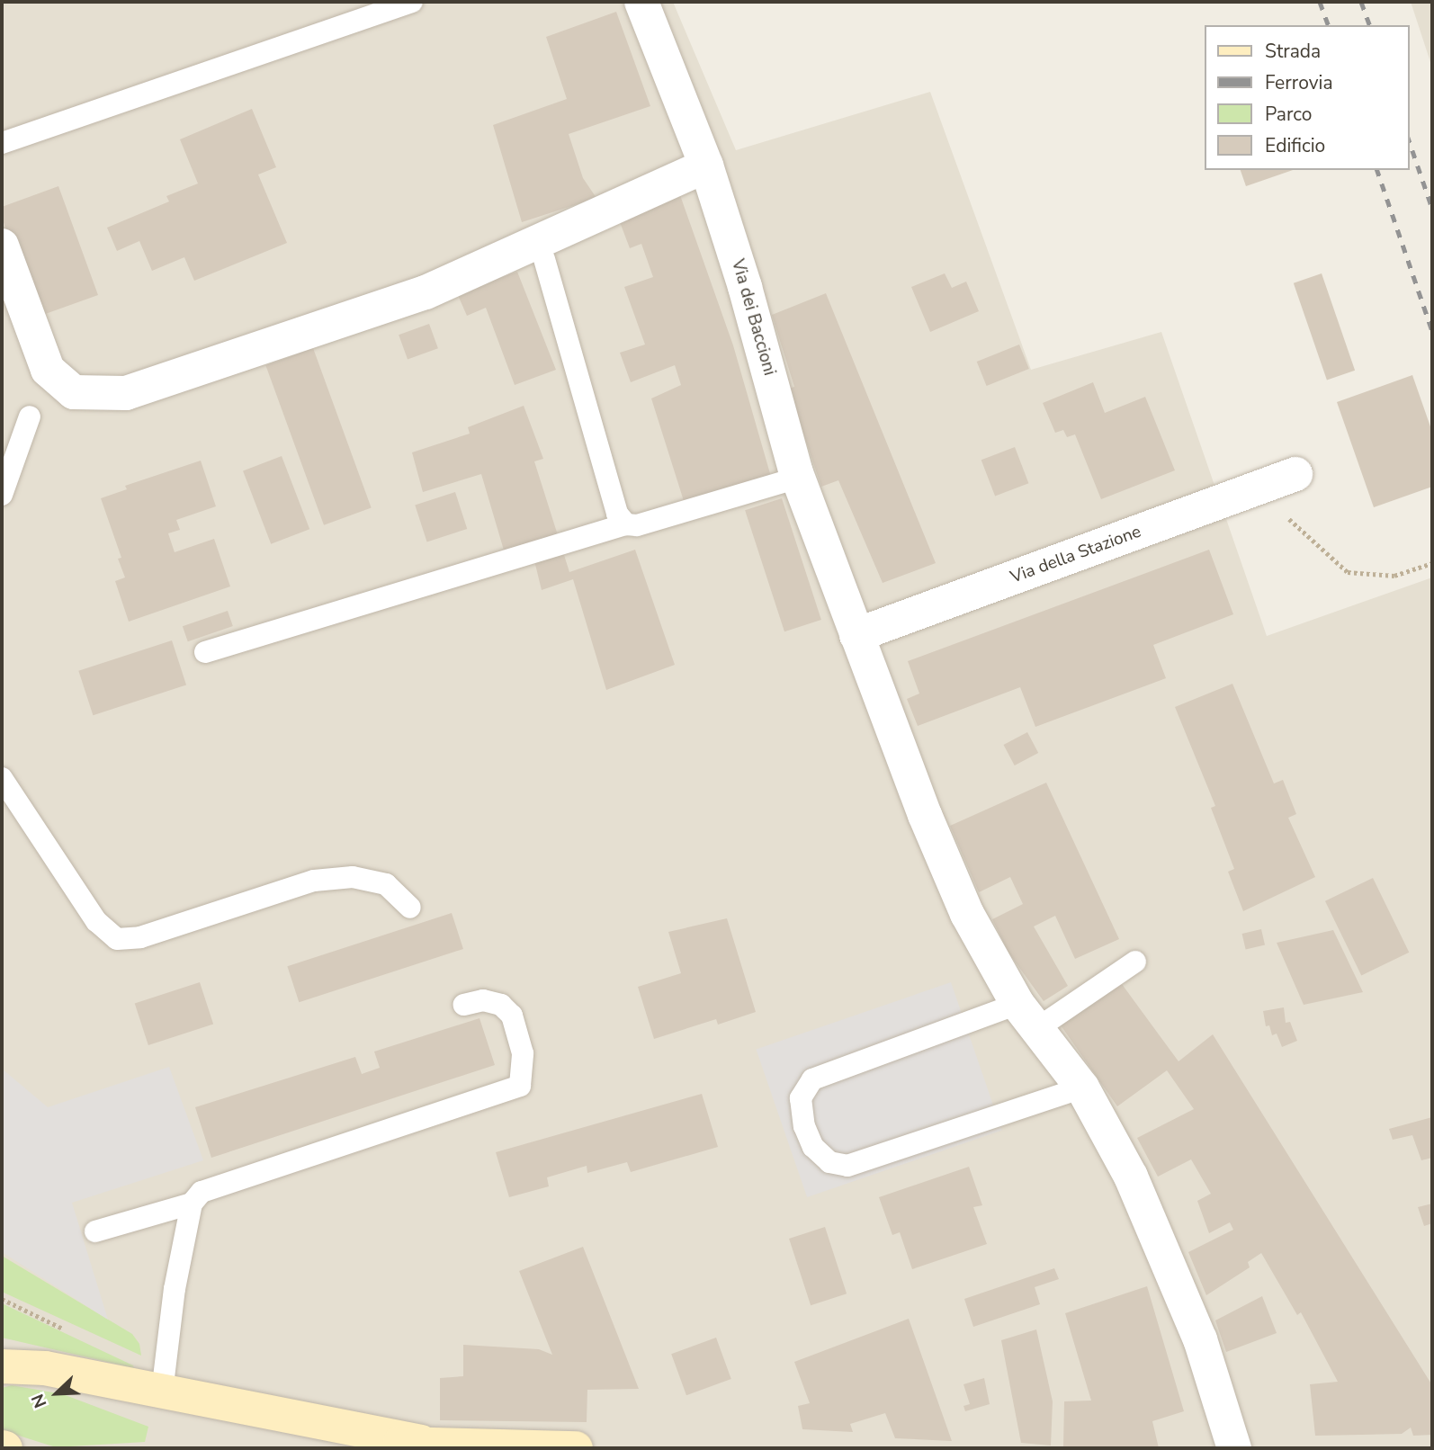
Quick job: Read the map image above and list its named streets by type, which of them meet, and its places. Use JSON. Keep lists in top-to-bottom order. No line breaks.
{"streets":{"street":["Via dei Baccioni","Via della Stazione"]},"crossings":[["Via dei Baccioni","Via della Stazione"]],"legend":["Strada","Ferrovia","Parco","Edificio"],"north":"bottom left"}
